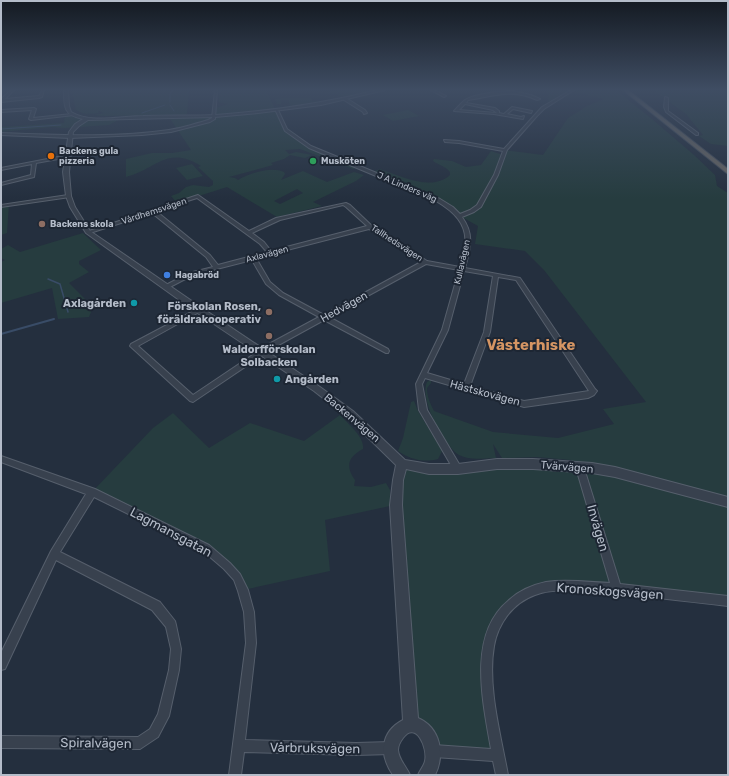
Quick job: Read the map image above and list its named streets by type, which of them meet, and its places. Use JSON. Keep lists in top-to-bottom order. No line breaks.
{"streets":{"street":["J A Linders väg","Vårdhemsvägen","Tallhedsvägen","Axlavägen","Kullavägen","Hedvägen","Hästskovägen","Backenvägen","Tvärvägen","Invägen","Lagmansgatan","Kronoskogsvägen","Spiralvägen","Vårbruksvägen"]},"crossings":[["J A Linders väg","Kullavägen"],["Vårdhemsvägen","Tallhedsvägen"],["Vårdhemsvägen","Backenvägen"],["Tallhedsvägen","Axlavägen"],["Tallhedsvägen","Kullavägen"],["Tallhedsvägen","Hedvägen"],["Tallhedsvägen","Hästskovägen"],["Axlavägen","Backenvägen"],["Kullavägen","Hästskovägen"],["Kullavägen","Tvärvägen"],["Hedvägen","Backenvägen"],["Backenvägen","Tvärvägen"],["Tvärvägen","Invägen"],["Invägen","Kronoskogsvägen"],["Lagmansgatan","Vårbruksvägen"]],"districts":["Västerhiske"],"places":["Backens gula pizzeria","Musköten","Backens skola","Hagabröd","Axlagården","Förskolan Rosen, föräldrakooperativ","Waldorfförskolan Solbacken","Angården"]}
